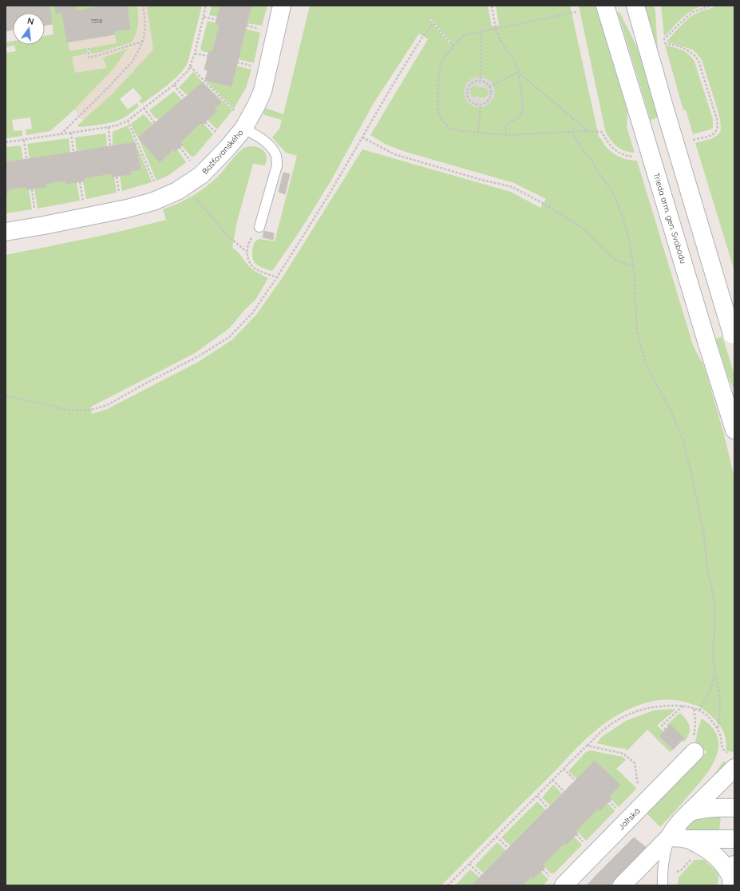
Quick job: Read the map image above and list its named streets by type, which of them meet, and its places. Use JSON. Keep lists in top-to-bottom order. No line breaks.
{"streets":{"street":["Bašťovanského","Trieda arm. gen. Svobodu","Jaltská"]},"house_numbers":["1518"],"north":"top"}
